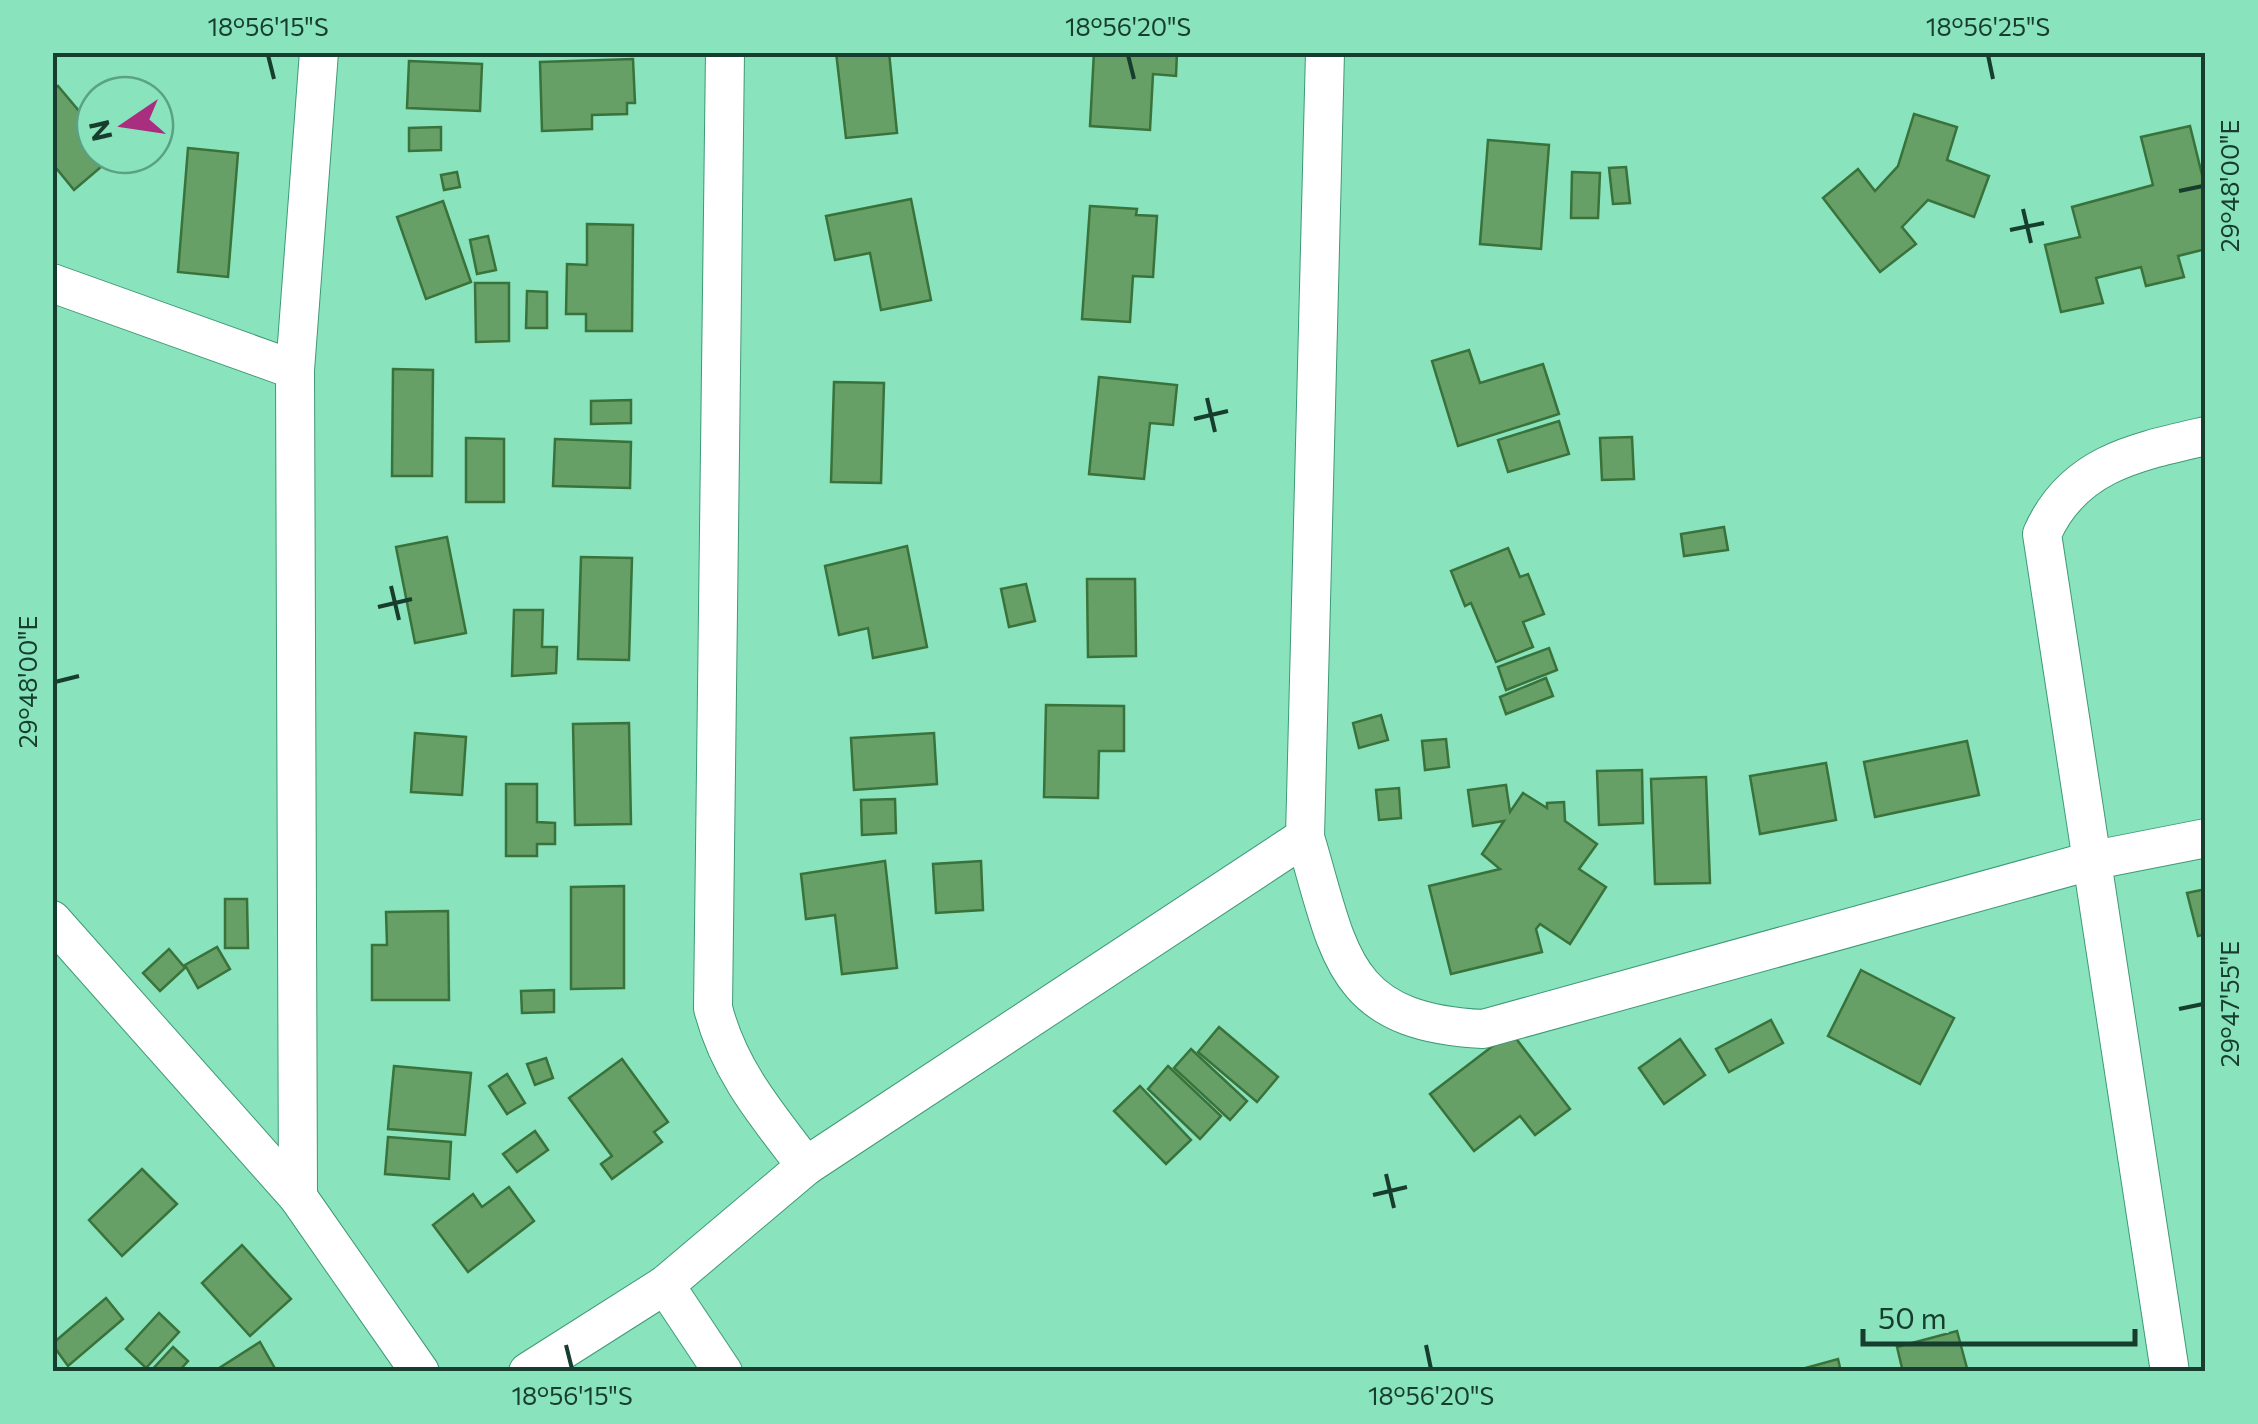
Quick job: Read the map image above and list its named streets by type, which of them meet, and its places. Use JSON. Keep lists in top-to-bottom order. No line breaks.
{"scale_bar":"50 m","north":"left","coordinates":["18°56'15\"S","18°56'20\"S","18°56'25\"S","29°48'00\"E","29°47'55\"E"]}
